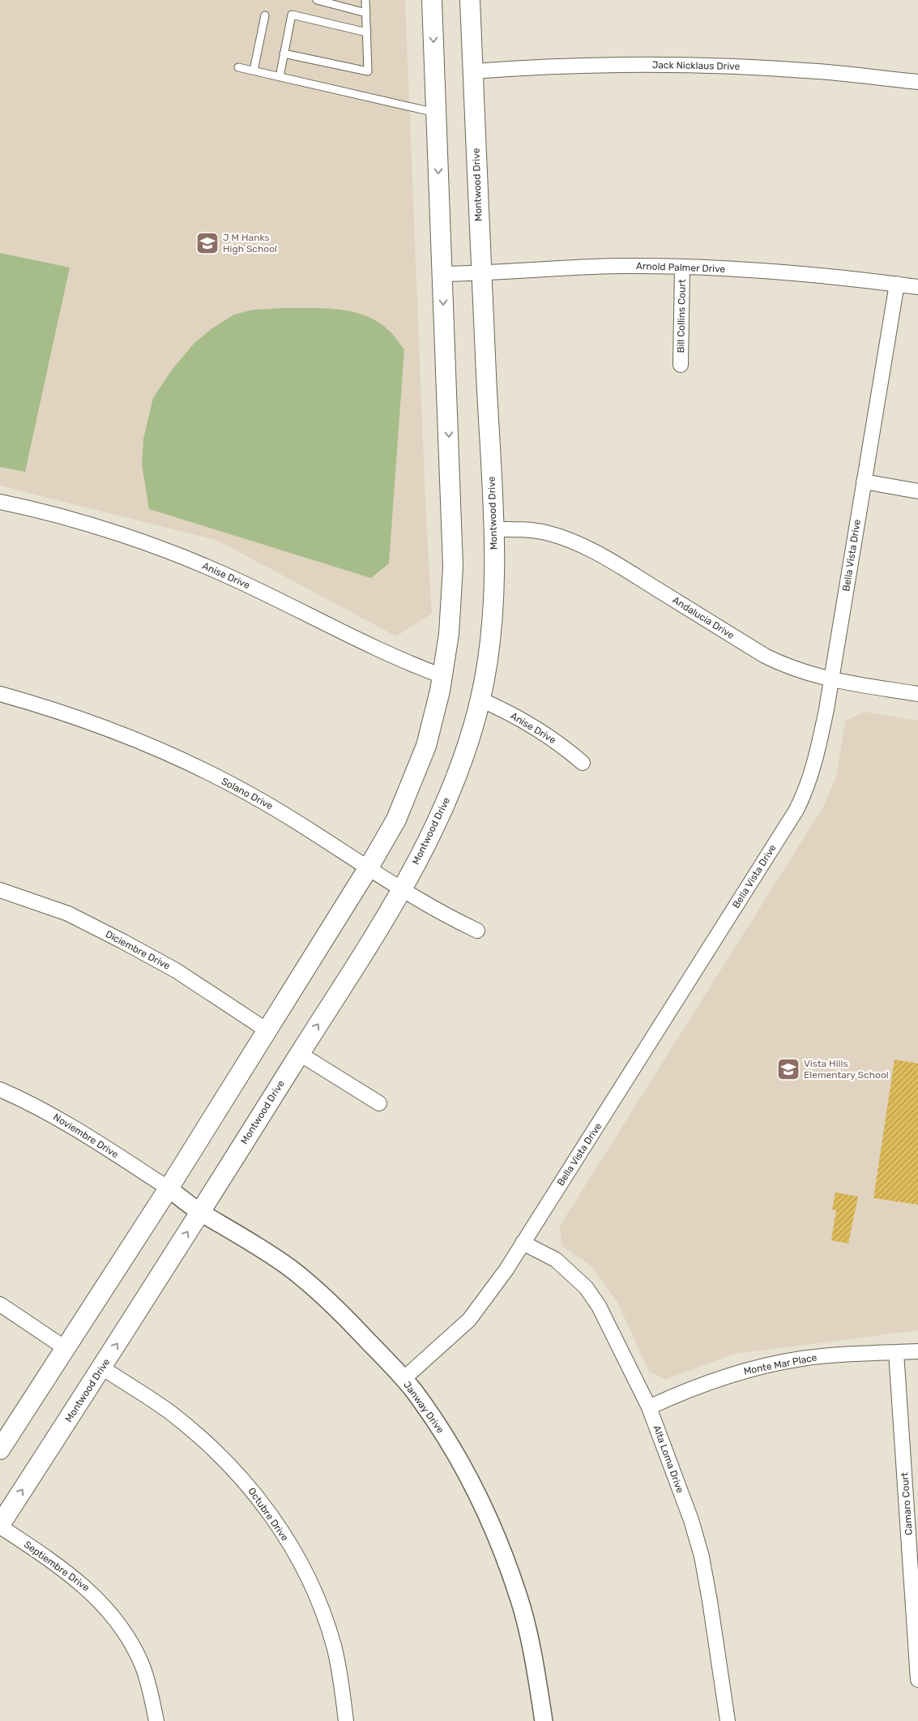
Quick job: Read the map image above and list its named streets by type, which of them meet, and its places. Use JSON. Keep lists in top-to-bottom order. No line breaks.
{"streets":{"main road":["Montwood Drive"],"street":["Jack Nicklaus Drive","Arnold Palmer Drive","Bill Collins Court","Bella Vista Drive","Anise Drive","Andalucia Drive","Solano Drive","Diciembre Drive","Noviembre Drive","Monte Mar Place","Janway Drive","Alta Loma Drive","Camaro Court","Octubre Drive","Septiembre Drive"]},"crossings":[["Jack Nicklaus Drive","Montwood Drive"],["Montwood Drive","Arnold Palmer Drive"],["Montwood Drive","Anise Drive"],["Montwood Drive","Andalucia Drive"],["Montwood Drive","Solano Drive"],["Montwood Drive","Janway Drive"],["Montwood Drive","Octubre Drive"],["Montwood Drive","Septiembre Drive"],["Arnold Palmer Drive","Bill Collins Court"],["Arnold Palmer Drive","Bella Vista Drive"],["Bella Vista Drive","Andalucia Drive"],["Bella Vista Drive","Janway Drive"],["Bella Vista Drive","Alta Loma Drive"],["Noviembre Drive","Janway Drive"],["Monte Mar Place","Alta Loma Drive"],["Monte Mar Place","Camaro Court"]],"places":{"school or university":["J M Hanks High School","Vista Hills Elementary School"]}}
